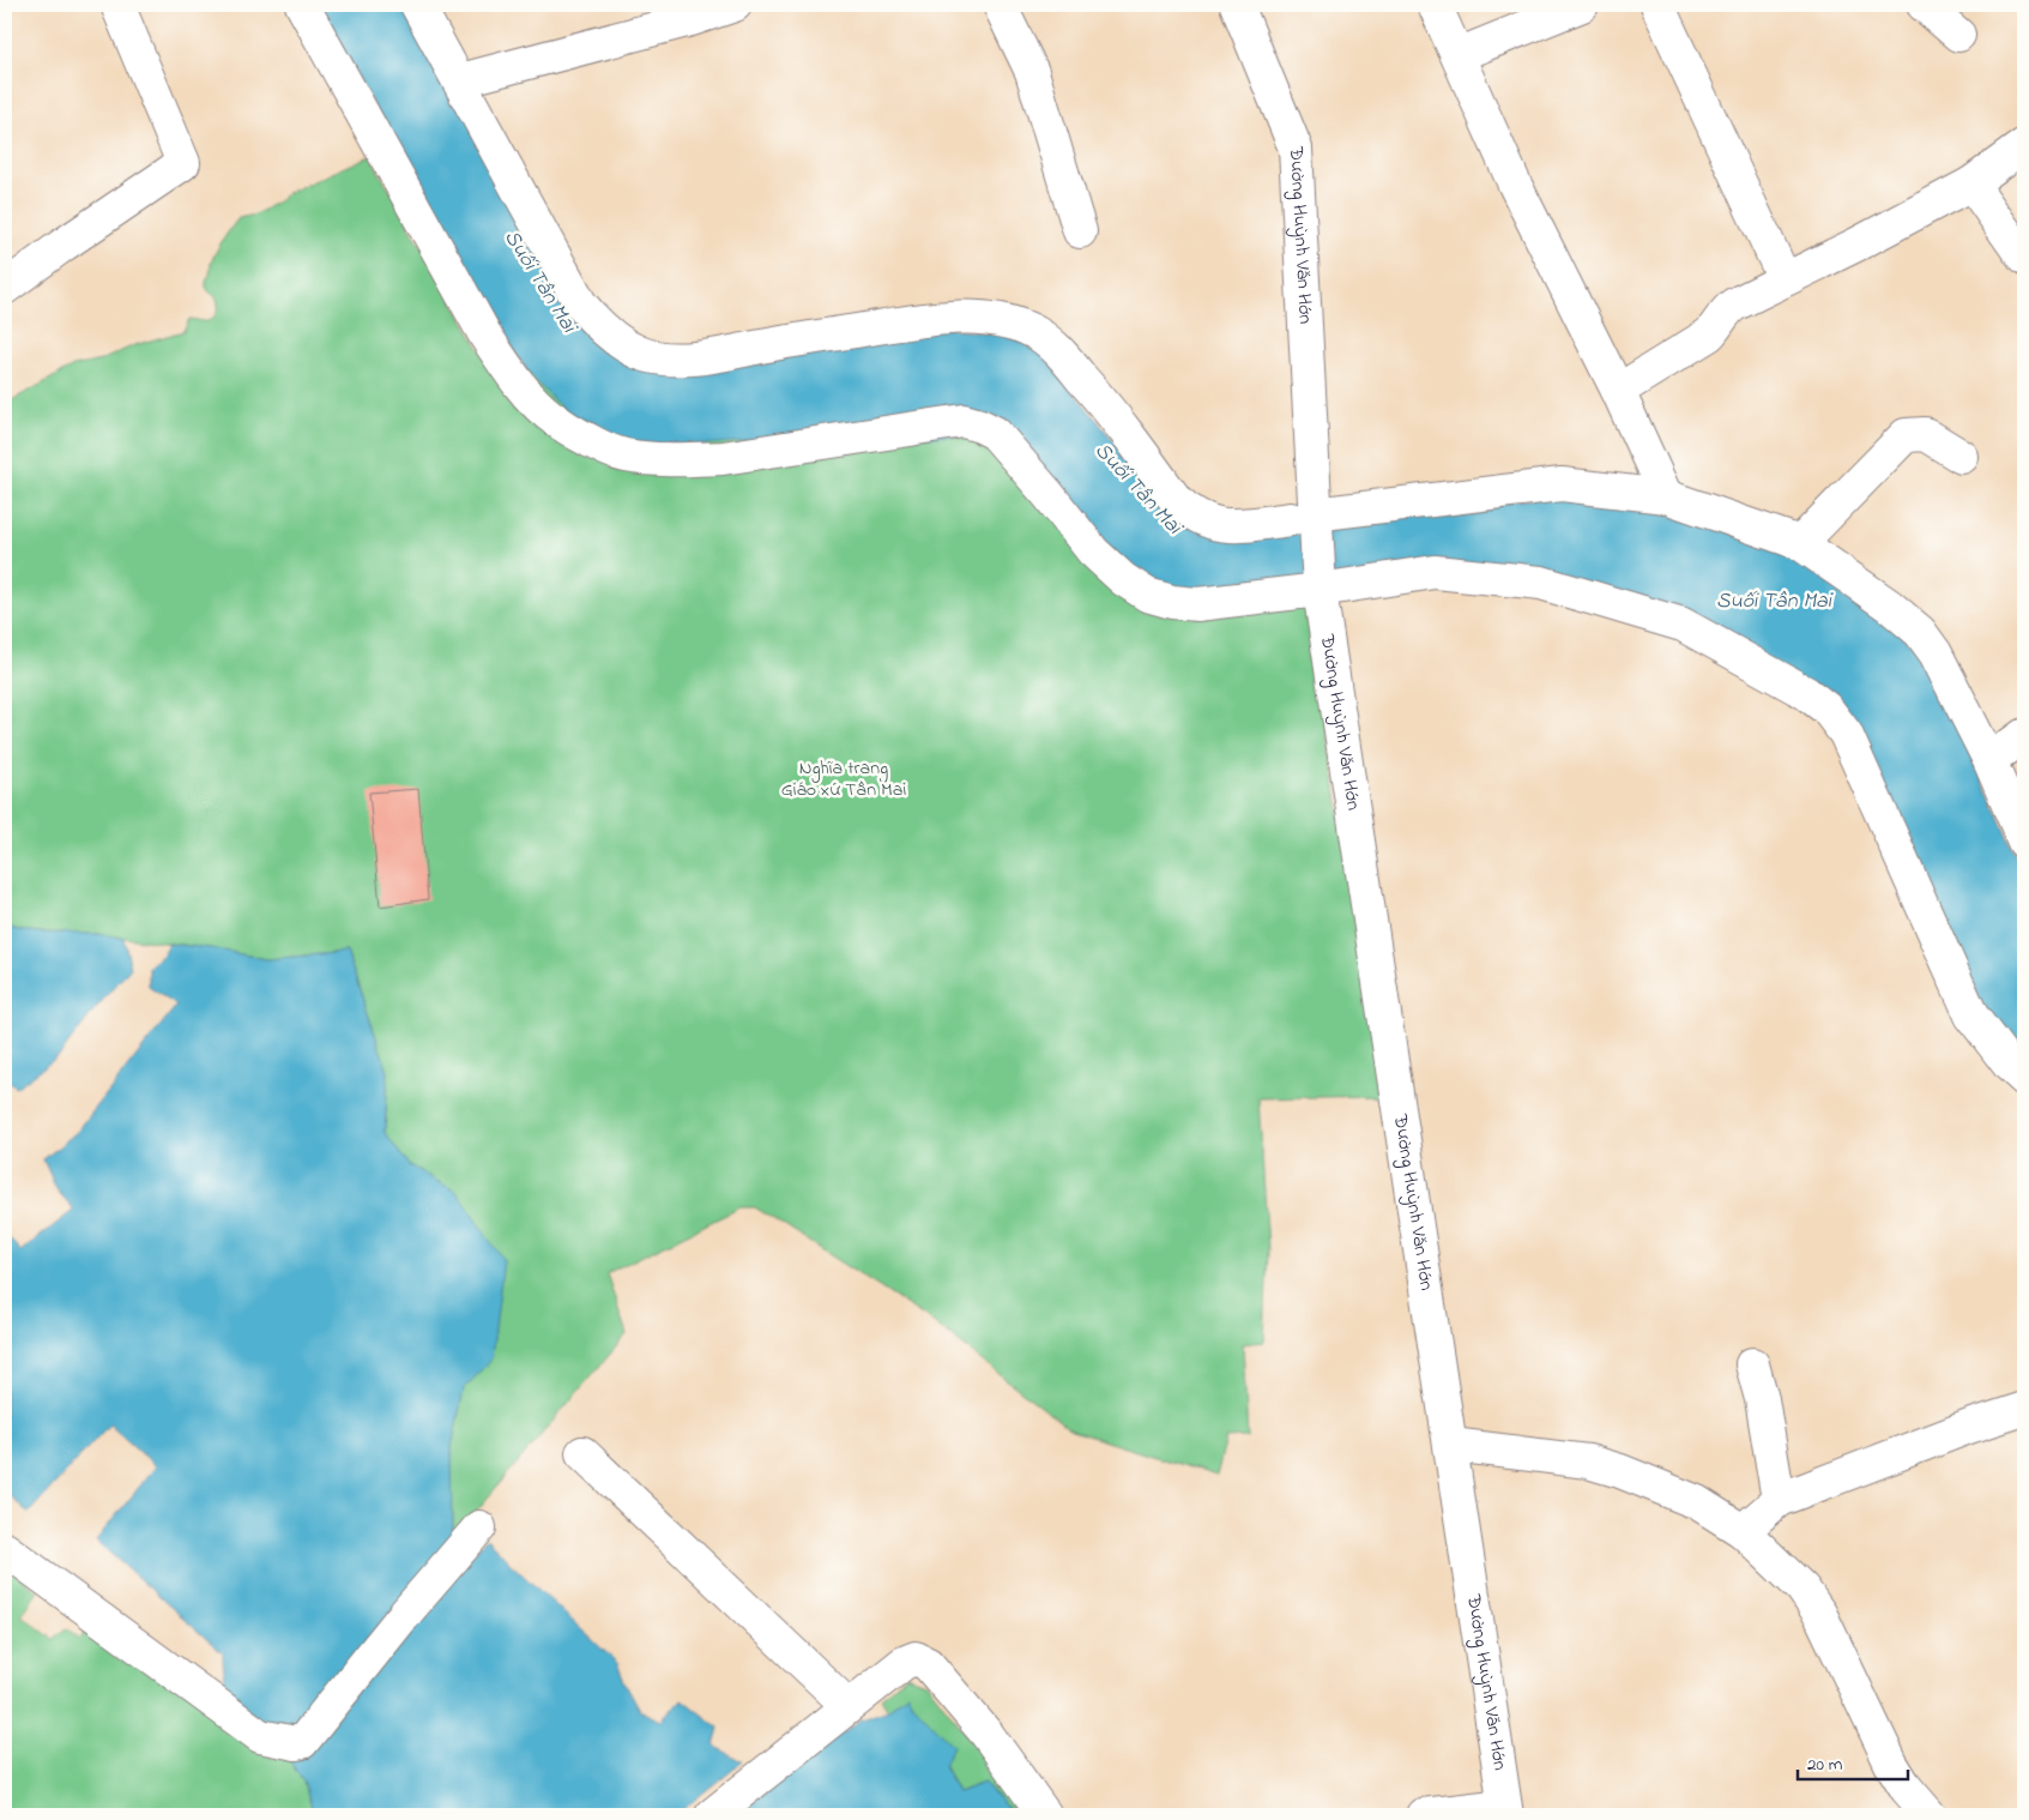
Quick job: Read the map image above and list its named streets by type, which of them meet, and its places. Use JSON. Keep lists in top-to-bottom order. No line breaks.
{"streets":{"street":["Đường Huỳnh Văn Hớn"]},"water":["Suối Tân Mai"],"parks":["Nghĩa trang Giáo xứ Tân Mai"],"scale_bar":"20 m"}
